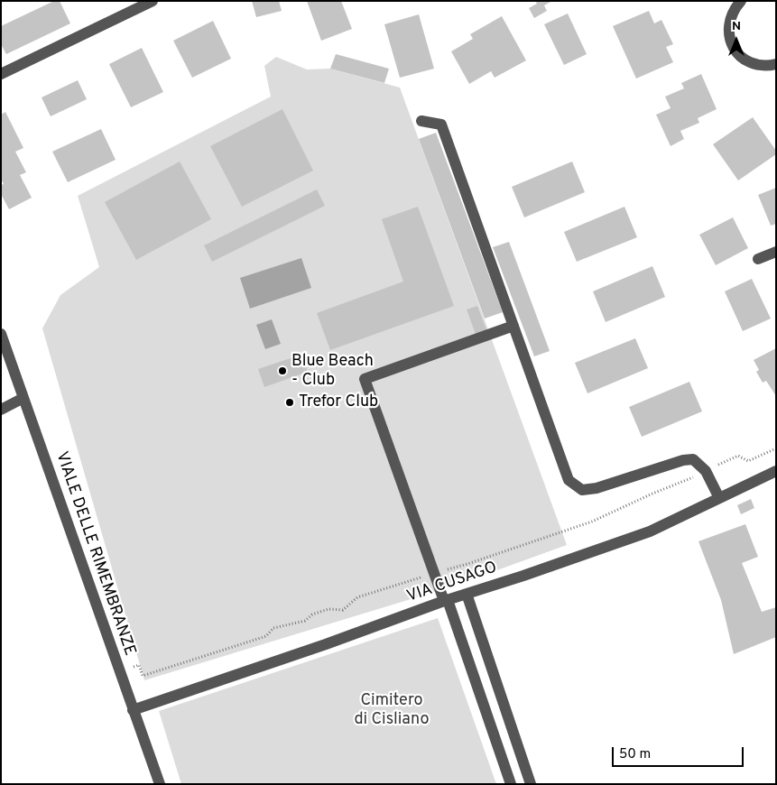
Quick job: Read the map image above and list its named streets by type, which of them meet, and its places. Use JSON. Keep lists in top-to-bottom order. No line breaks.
{"streets":{"street":["VIALE DELLE RIMEMBRANZE","VIA CUSAGO"]},"crossings":[["VIALE DELLE RIMEMBRANZE","VIA CUSAGO"]],"parks":["Cimitero di Cisliano"],"places":["Blue Beach - Club","Trefor Club"],"scale_bar":"50 m","north":"top"}
